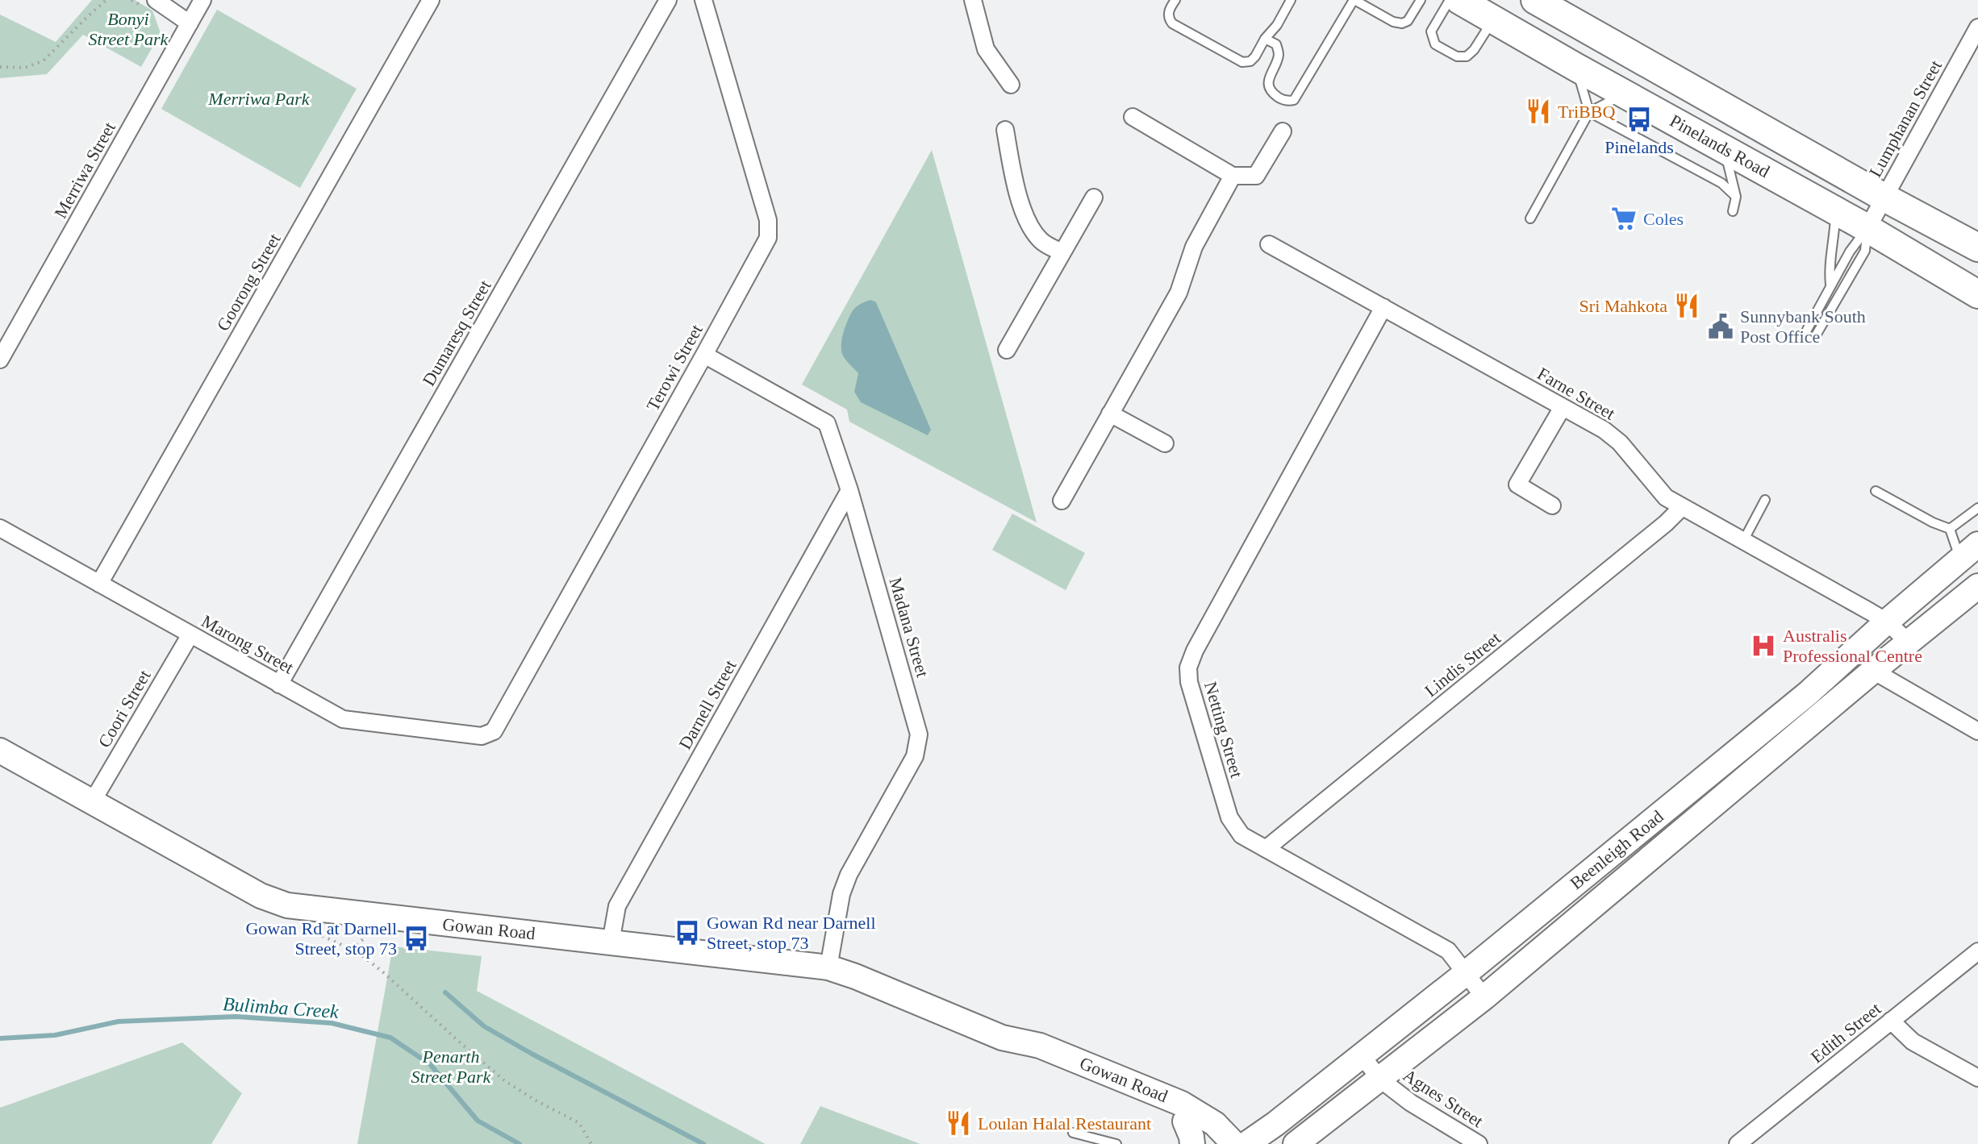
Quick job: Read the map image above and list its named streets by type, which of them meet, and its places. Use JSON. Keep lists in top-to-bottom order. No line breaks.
{"streets":{"main road":["Pinelands Road","Beenleigh Road","Gowan Road"],"street":["Lumphanan Street","Merriwa Street","Goorong Street","Dumaresq Street","Terowi Street","Farne Street","Madana Street","Marong Street","Lindis Street","Darnell Street","Coori Street","Netting Street","Edith Street","Agnes Street"]},"crossings":[["Lumphanan Street","Pinelands Road"],["Goorong Street","Marong Street"],["Dumaresq Street","Marong Street"],["Terowi Street","Madana Street"],["Terowi Street","Marong Street"],["Farne Street","Lindis Street"],["Farne Street","Netting Street"],["Farne Street","Beenleigh Road"],["Madana Street","Darnell Street"],["Madana Street","Gowan Road"],["Marong Street","Coori Street"],["Lindis Street","Netting Street"],["Darnell Street","Gowan Road"],["Coori Street","Gowan Road"],["Netting Street","Beenleigh Road"],["Beenleigh Road","Agnes Street"]],"water":["Bulimba Creek"],"parks":["Bonyi Street Park","Merriwa Park","Penarth Street Park"],"places":{"restaurant":["TriBBQ","Sri Mahkota","Loulan Halal Restaurant"],"bus stop":["Pinelands","Gowan Rd near Darnell Street, stop 73","Gowan Rd at Darnell Street, stop 73"],"supermarket":["Coles"],"public building":["Sunnybank South Post Office"],"hospital":["Australis Professional Centre"]}}
